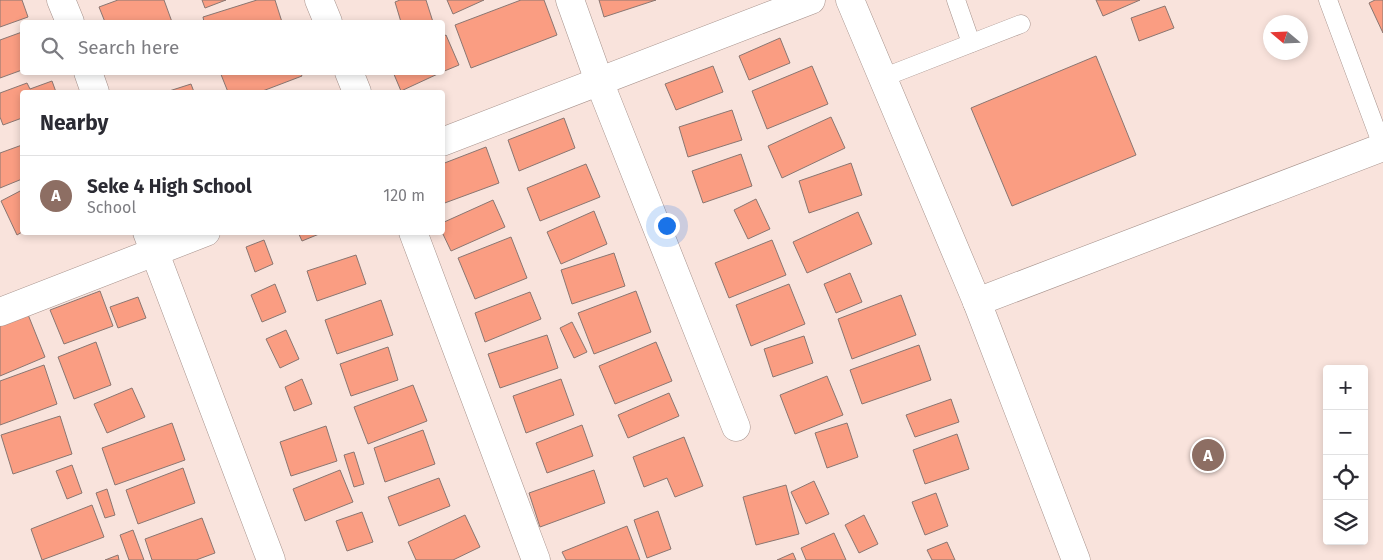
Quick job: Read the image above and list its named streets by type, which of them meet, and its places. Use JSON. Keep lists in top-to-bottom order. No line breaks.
{"north":"left","page":{"search":"Search here","heading":"Nearby","list":[{"mark":"A","name":"Seke 4 High School","note":"School","value":"120 m"}],"map_buttons":["+","−"],"pins":"A"}}
